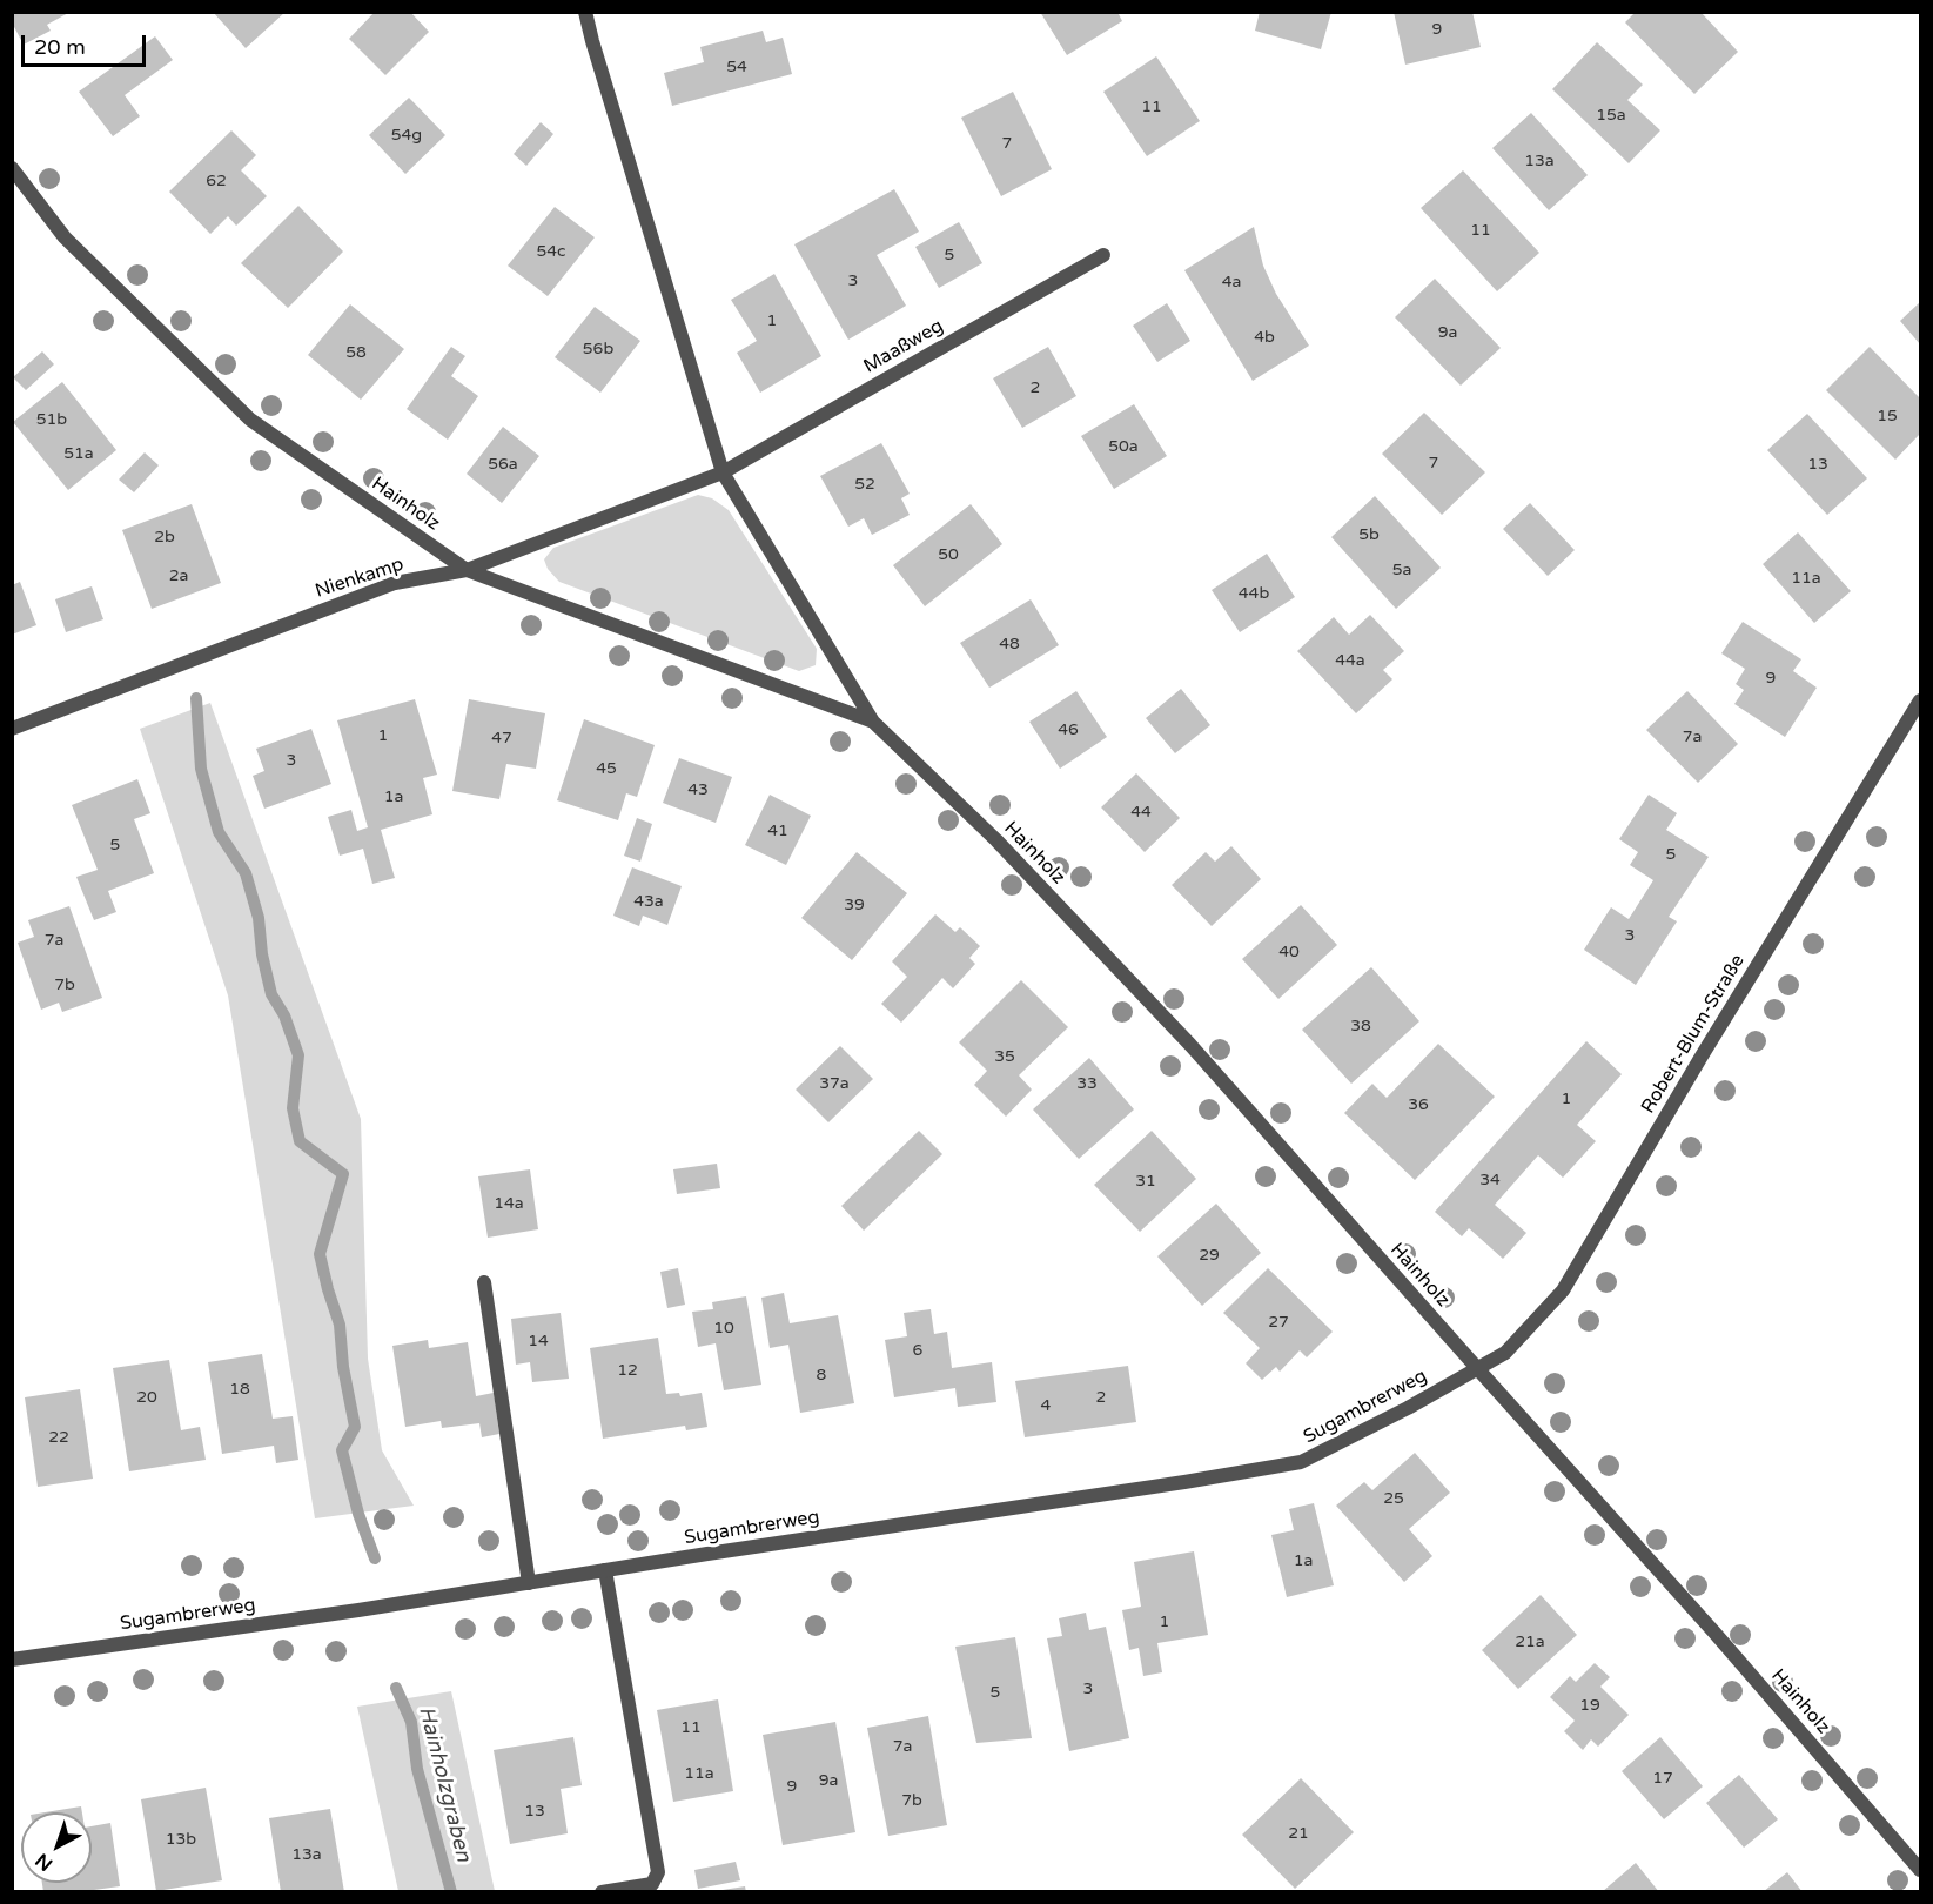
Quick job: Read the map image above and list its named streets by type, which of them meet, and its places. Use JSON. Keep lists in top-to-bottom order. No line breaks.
{"streets":{"street":["Maaßweg","Hainholz","Nienkamp","Robert-Blum-Straße","Sugambrerweg"]},"crossings":[["Maaßweg","Hainholz"],["Maaßweg","Nienkamp"],["Hainholz","Nienkamp"],["Hainholz","Robert-Blum-Straße"],["Hainholz","Sugambrerweg"],["Robert-Blum-Straße","Sugambrerweg"]],"water":["Hainholzgraben"],"house_numbers":["9","54","11","15a","54g","7","13a","62","11","54c","5","3","4a","1","9a","4b","56b","58","2","15","51b","50a","51a","7","56a","13","52","5b","2b","50","5a","2a","11a","44b","48","44a","9","46","1","7a","47","3","45","43","1a","44","41","5","5","43a","39","3","7a","40","7b","38","35","37a","33","1","36","34","31","14a","29","27","10","14","6","12","8","18","20","2","4","22","25","1a","1","21a","3","5","19","11","7a","11a","17","9a","9","7b","13","21","13b","13a"],"scale_bar":"20 m","north":"bottom left"}
